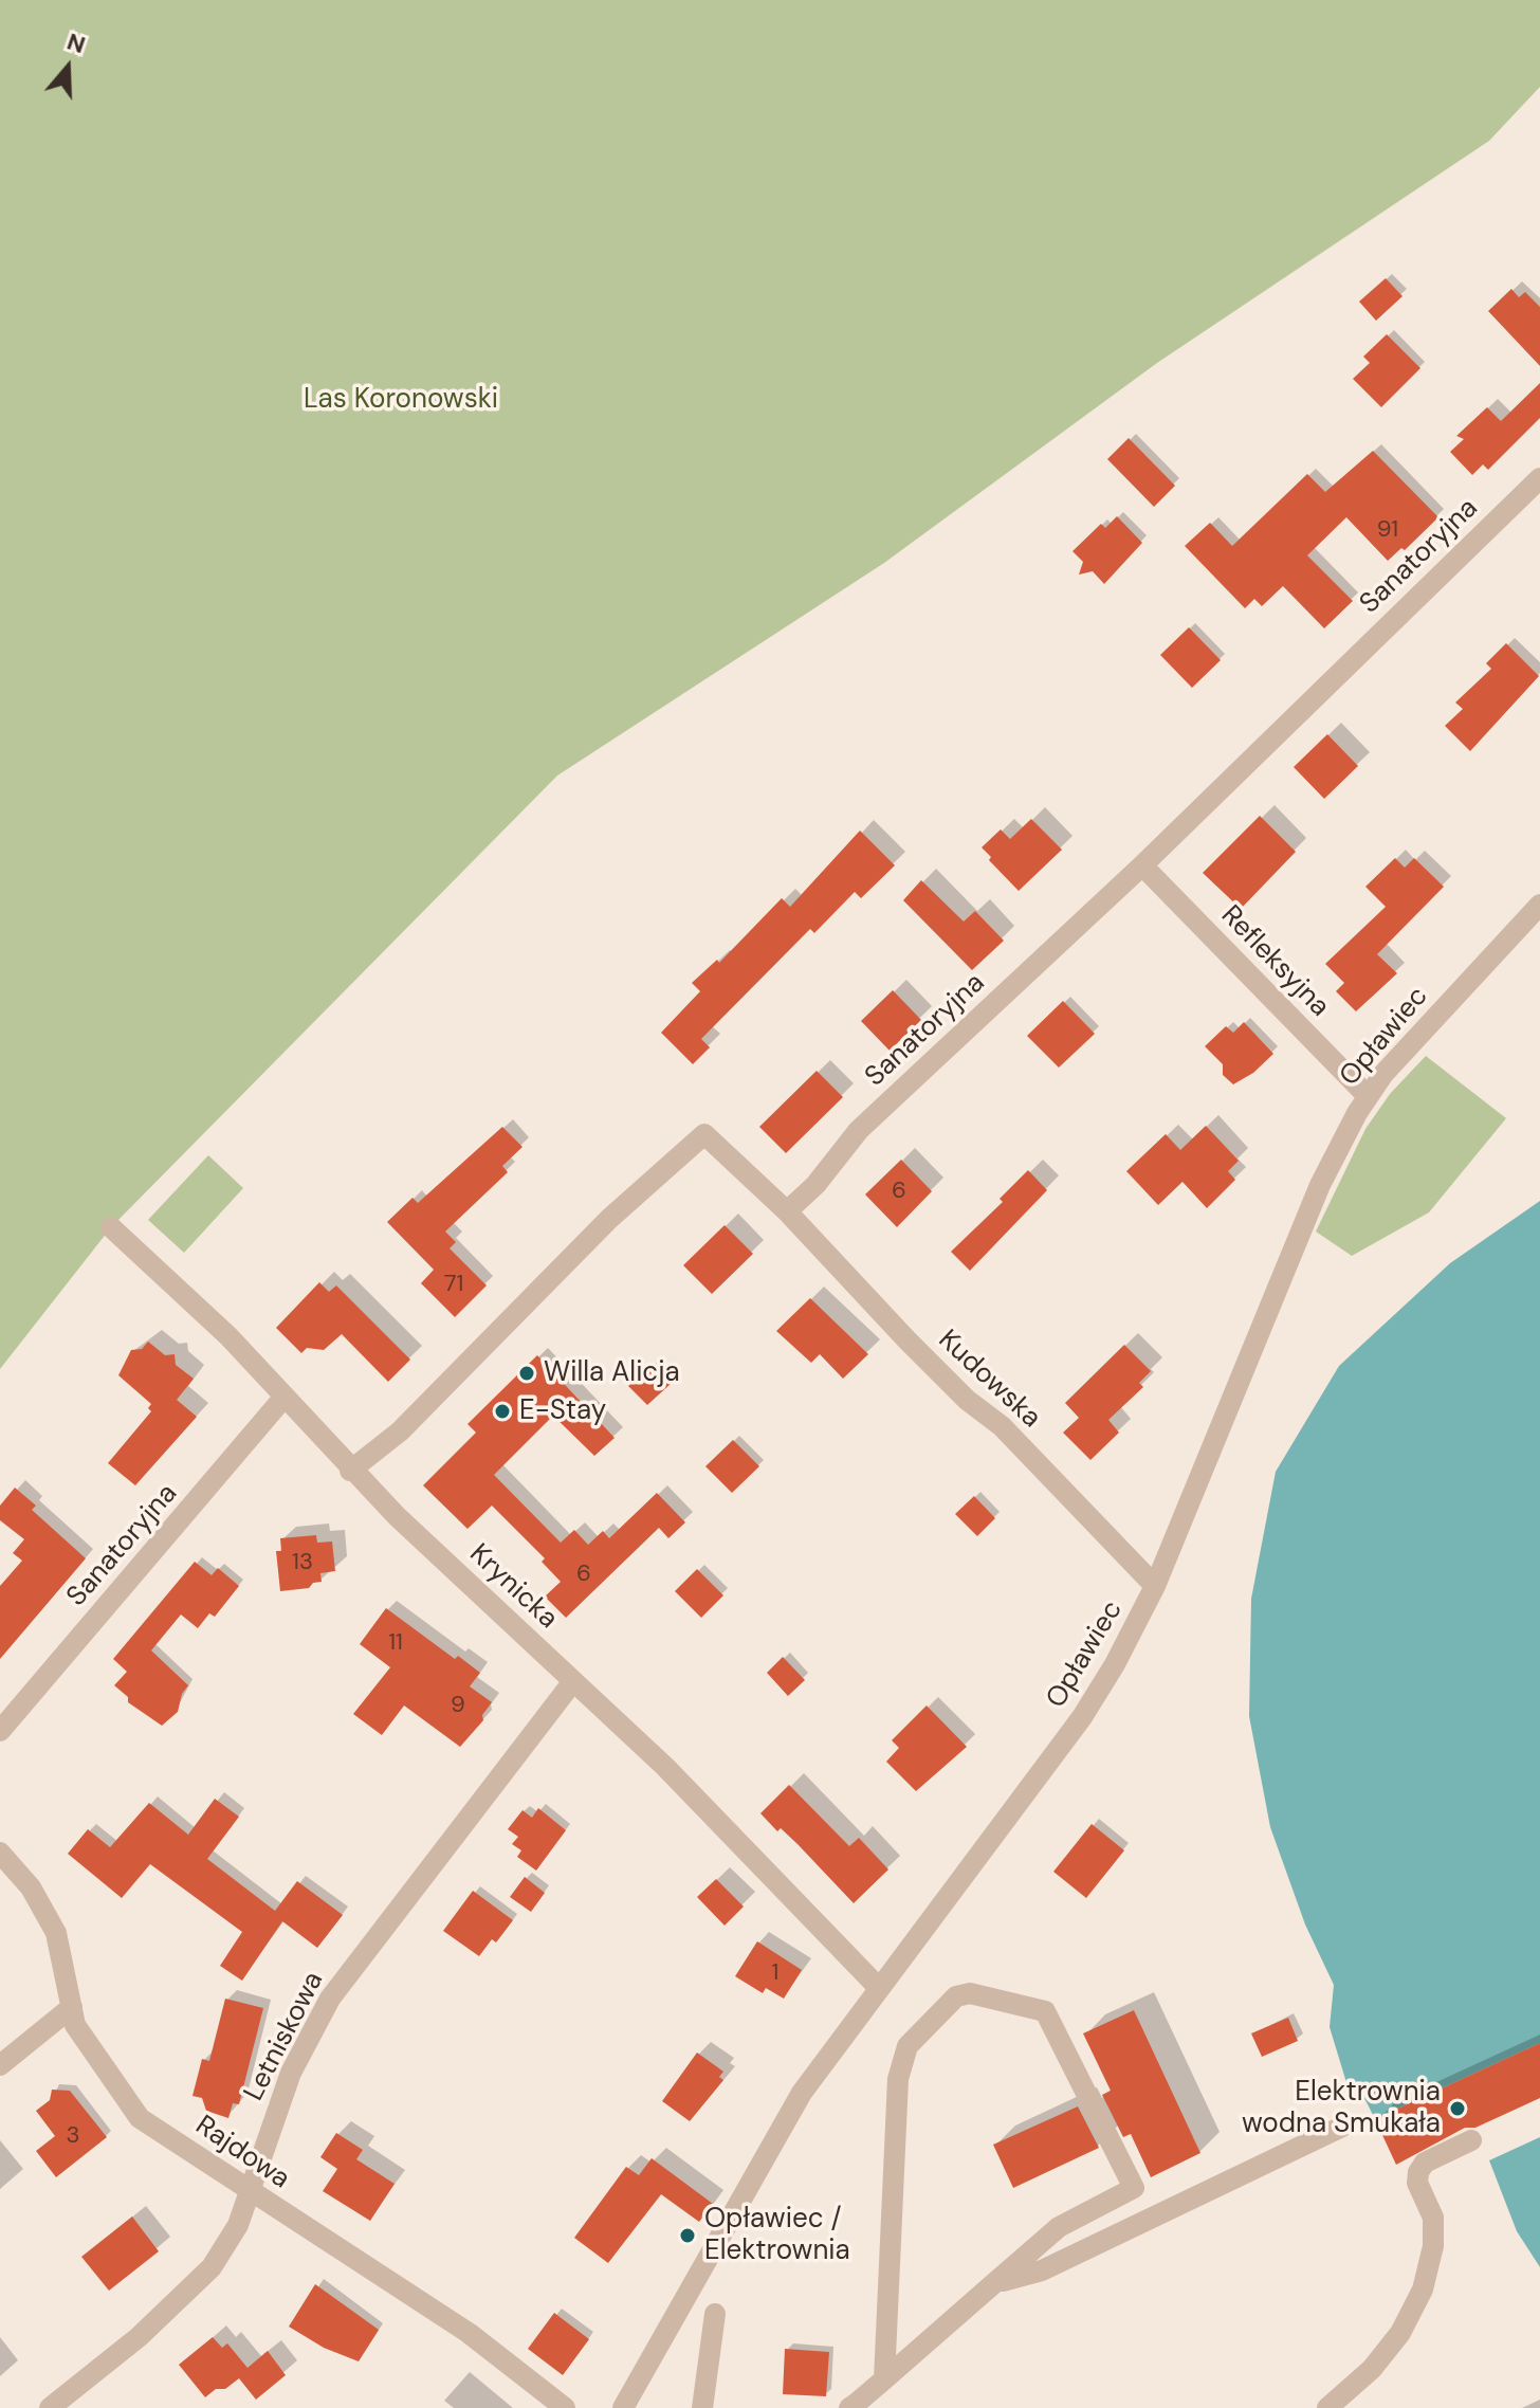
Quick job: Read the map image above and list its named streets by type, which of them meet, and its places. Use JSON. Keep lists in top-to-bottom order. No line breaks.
{"streets":{"street":["Sanatoryjna","Refleksyjna","Opławiec","Kudowska","Krynicka","Letniskowa","Rajdowa"]},"crossings":[["Sanatoryjna","Refleksyjna"],["Sanatoryjna","Kudowska"],["Sanatoryjna","Krynicka"],["Refleksyjna","Opławiec"],["Opławiec","Kudowska"],["Opławiec","Krynicka"],["Krynicka","Letniskowa"],["Letniskowa","Rajdowa"]],"parks":["Las Koronowski"],"places":["Willa Alicja","E-Stay","Elektrownia wodna Smukała","Opławiec / Elektrownia"],"house_numbers":["91","6","71","13","6","11","9","1","3"],"north":"top"}
